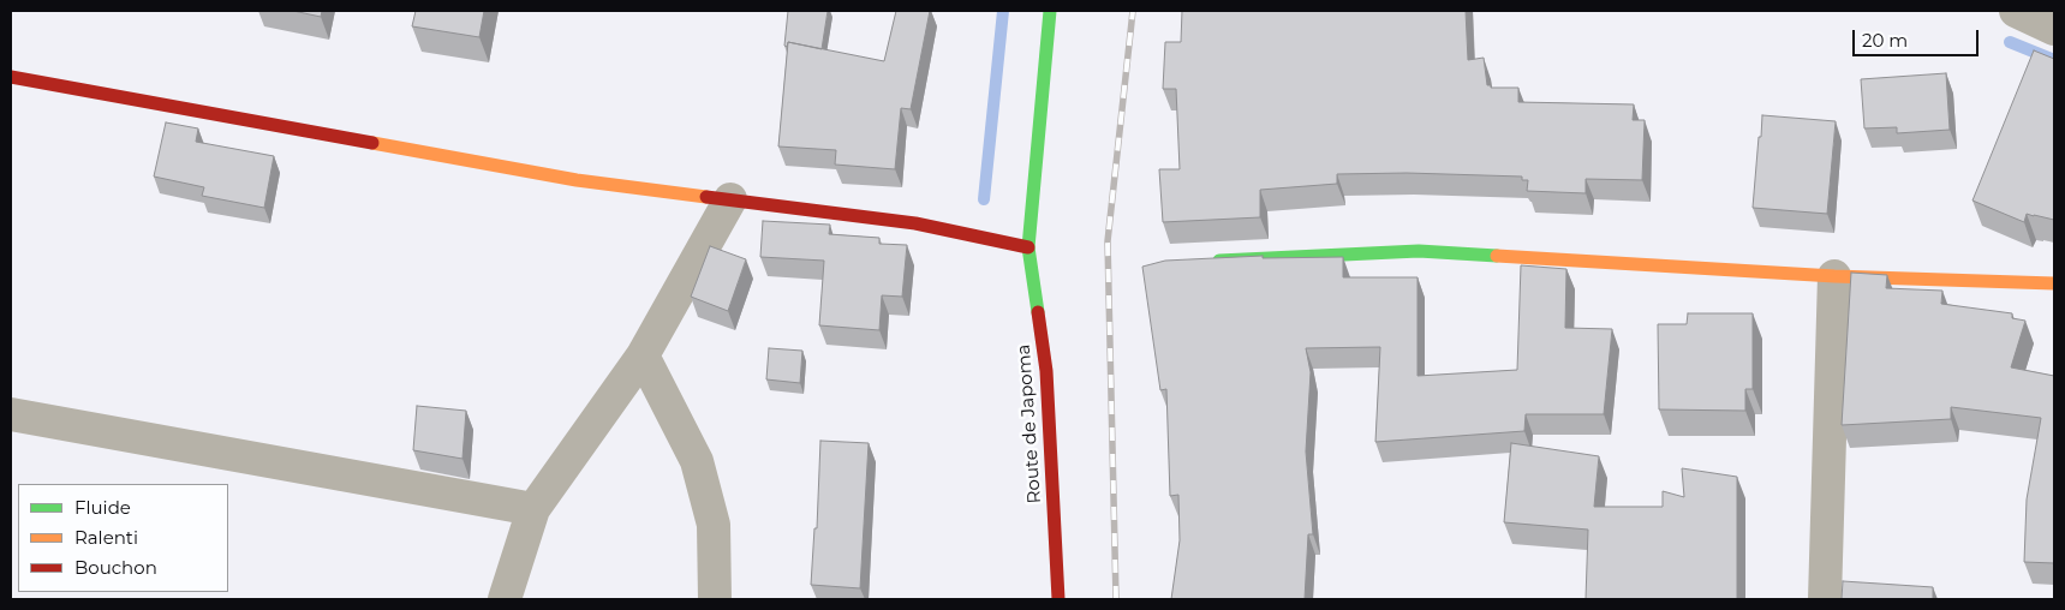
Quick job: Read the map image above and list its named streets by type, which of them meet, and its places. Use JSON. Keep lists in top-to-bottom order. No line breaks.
{"streets":{"street":["Route de Japoma"]},"legend":["Fluide","Ralenti","Bouchon"],"scale_bar":"20 m"}
